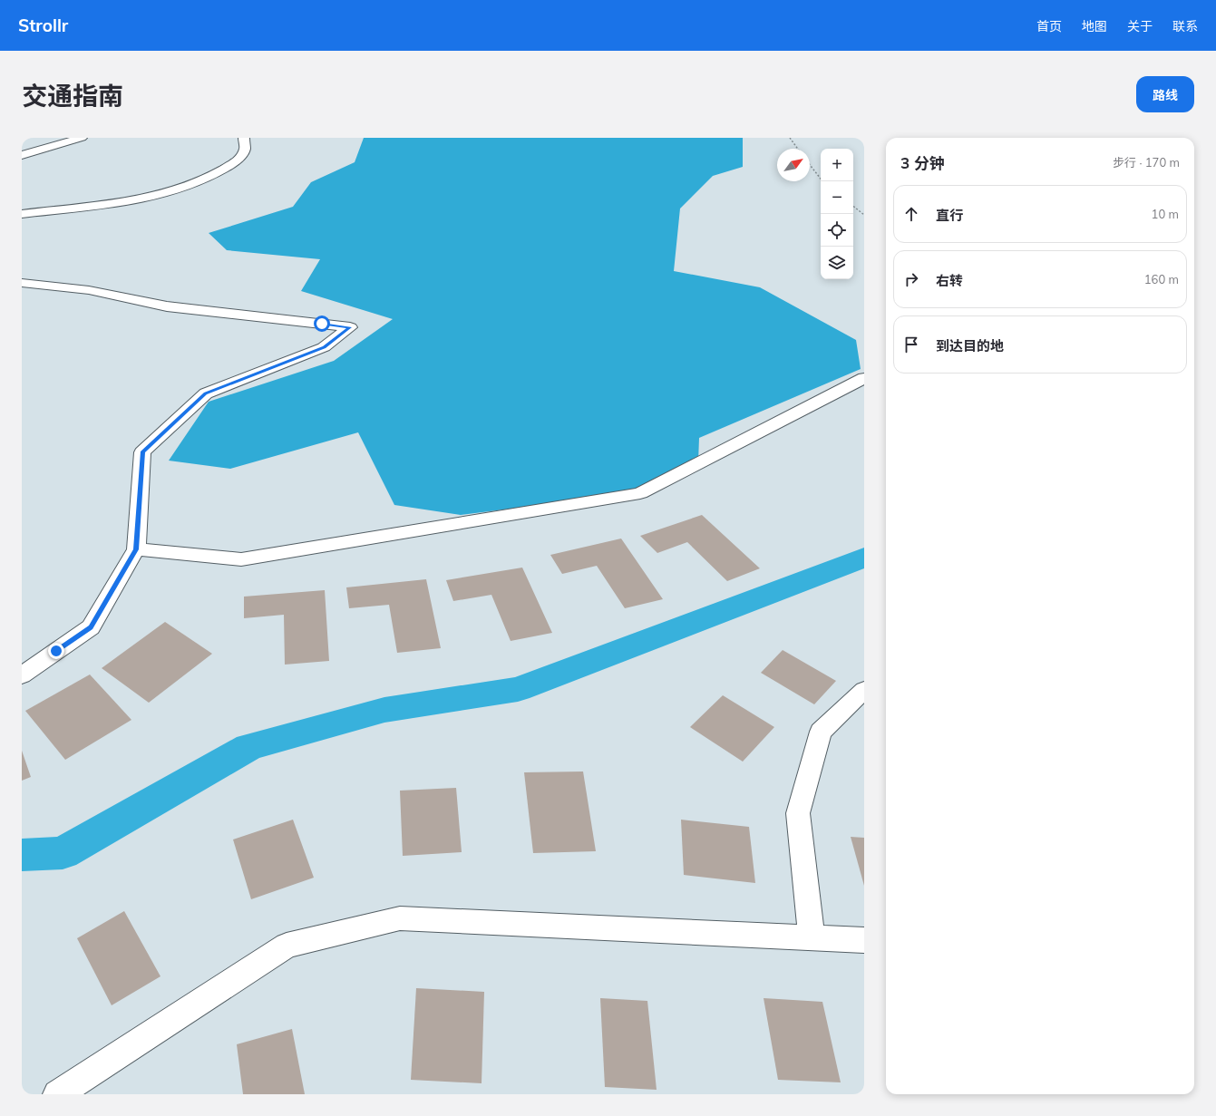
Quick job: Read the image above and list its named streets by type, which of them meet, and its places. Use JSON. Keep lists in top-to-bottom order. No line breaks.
{"north":"top right","page":{"header":"Strollr","nav":["首页","地图","关于","联系"],"title":"交通指南","buttons":"路线","heading":["3 分钟","步行 · 170 m"],"map_buttons":["+","−"],"list":[["直行","10 m"],["右转","160 m"],"到达目的地"]}}
